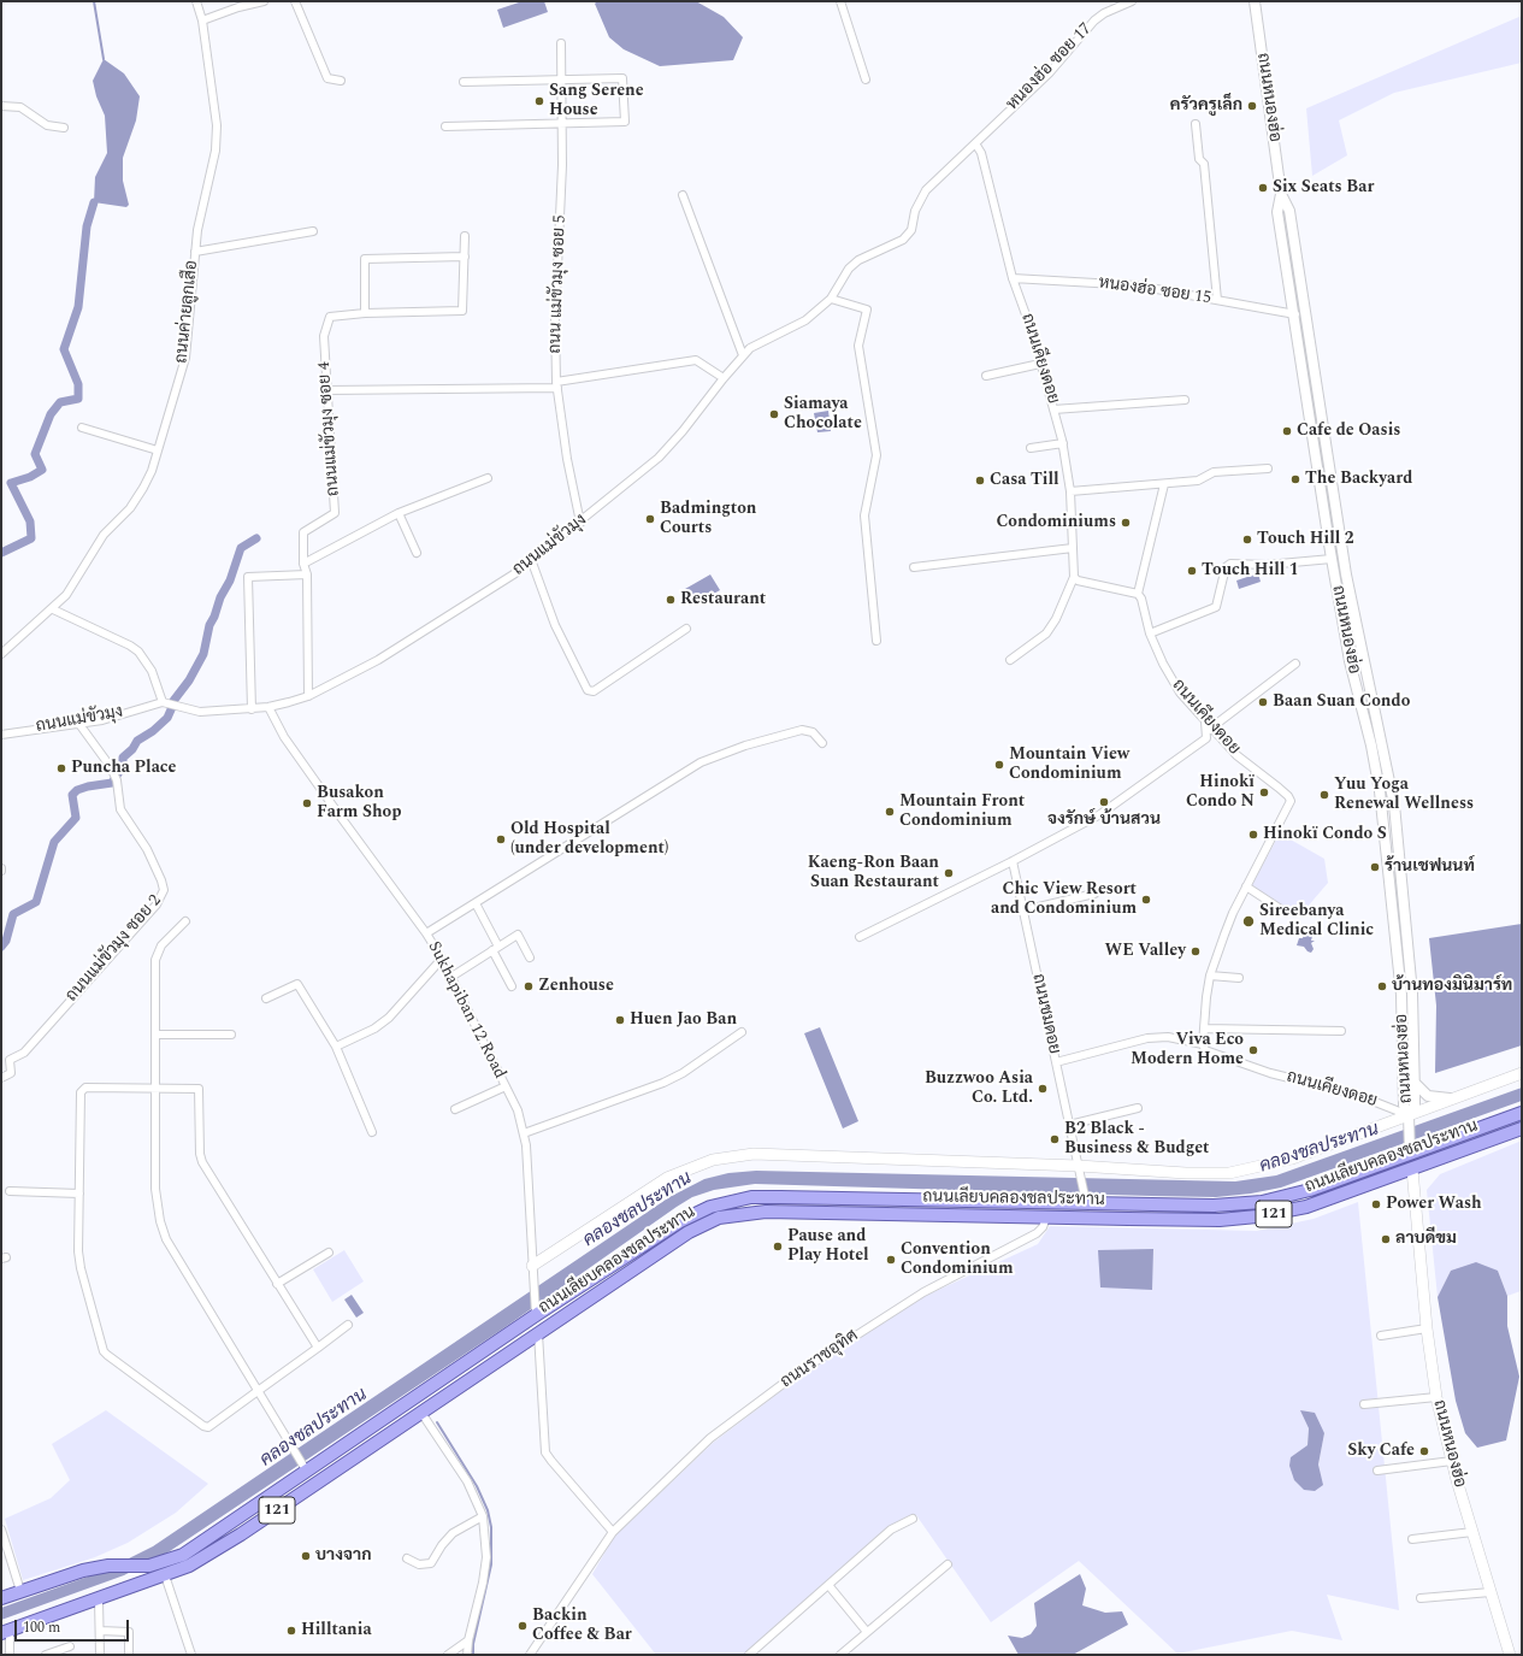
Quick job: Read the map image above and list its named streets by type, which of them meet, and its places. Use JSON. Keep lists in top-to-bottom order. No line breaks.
{"streets":{"main road":["ถนนหนองฮ่อ","ถนนเลียบคลองชลประทาน","121"],"street":["หนองฮ่อ ซอย 17","ถนน แม่ขัวมุง ซอย 5","หนองฮ่อ ซอย 15","ถนนค่ายลูกเสือ","ถนนเคียงดอย","ถนนแม่ขัวมุง ซอย 4","ถนนแม่ขัวมุง","ถนนแม่ขัวมุง ซอย 2","Sukhapiban 12 Road","ถนนชมดอย","ถนนราชอุทิศ"]},"crossings":[["หนองฮ่อ ซอย 17","ถนนเคียงดอย"],["หนองฮ่อ ซอย 17","ถนนแม่ขัวมุง"],["ถนนหนองฮ่อ","หนองฮ่อ ซอย 15"],["ถนนหนองฮ่อ","ถนนเคียงดอย"],["ถนนหนองฮ่อ","ถนนเลียบคลองชลประทาน"],["ถนน แม่ขัวมุง ซอย 5","ถนนแม่ขัวมุง"],["หนองฮ่อ ซอย 15","ถนนเคียงดอย"],["ถนนเคียงดอย","ถนนแม่ขัวมุง"],["ถนนแม่ขัวมุง ซอย 4","ถนนแม่ขัวมุง"],["ถนนแม่ขัวมุง","ถนนแม่ขัวมุง ซอย 2"],["ถนนแม่ขัวมุง","Sukhapiban 12 Road"],["Sukhapiban 12 Road","ถนนเลียบคลองชลประทาน"],["ถนนชมดอย","ถนนเลียบคลองชลประทาน"],["ถนนเลียบคลองชลประทาน","ถนนราชอุทิศ"]],"water":["คลองชลประทาน"],"places":["Sang Serene House","ครัวครูเล็ก","Six Seats Bar","Siamaya Chocolate","Cafe de Oasis","The Backyard","Casa Till","Badmington Courts","Condominiums","Touch Hill 2","Touch Hill 1","Restaurant","Baan Suan Condo","Mountain View Condominium","Puncha Place","Hinokï Condo N","Yuu Yoga Renewal Wellness","จงรักษ์ บ้านสวน","Busakon Farm Shop","Mountain Front Condominium","Hinokï Condo S","Old Hospital (under development)","ร้านเชฟนนท์","Kaeng-Ron Baan Suan Restaurant","Chic View Resort and Condominium","Sireebanya Medical Clinic","WE Valley","Zenhouse","บ้านทองมินิมาร์ท","Huen Jao Ban","Viva Eco Modern Home","Buzzwoo Asia Co. Ltd.","B2 Black - Business & Budget","Power Wash","ลาบดีขม","Pause and Play Hotel","Convention Condominium","Sky Cafe","บางจาก","Backin Coffee & Bar","Hilltania"],"scale_bar":"100 m"}
